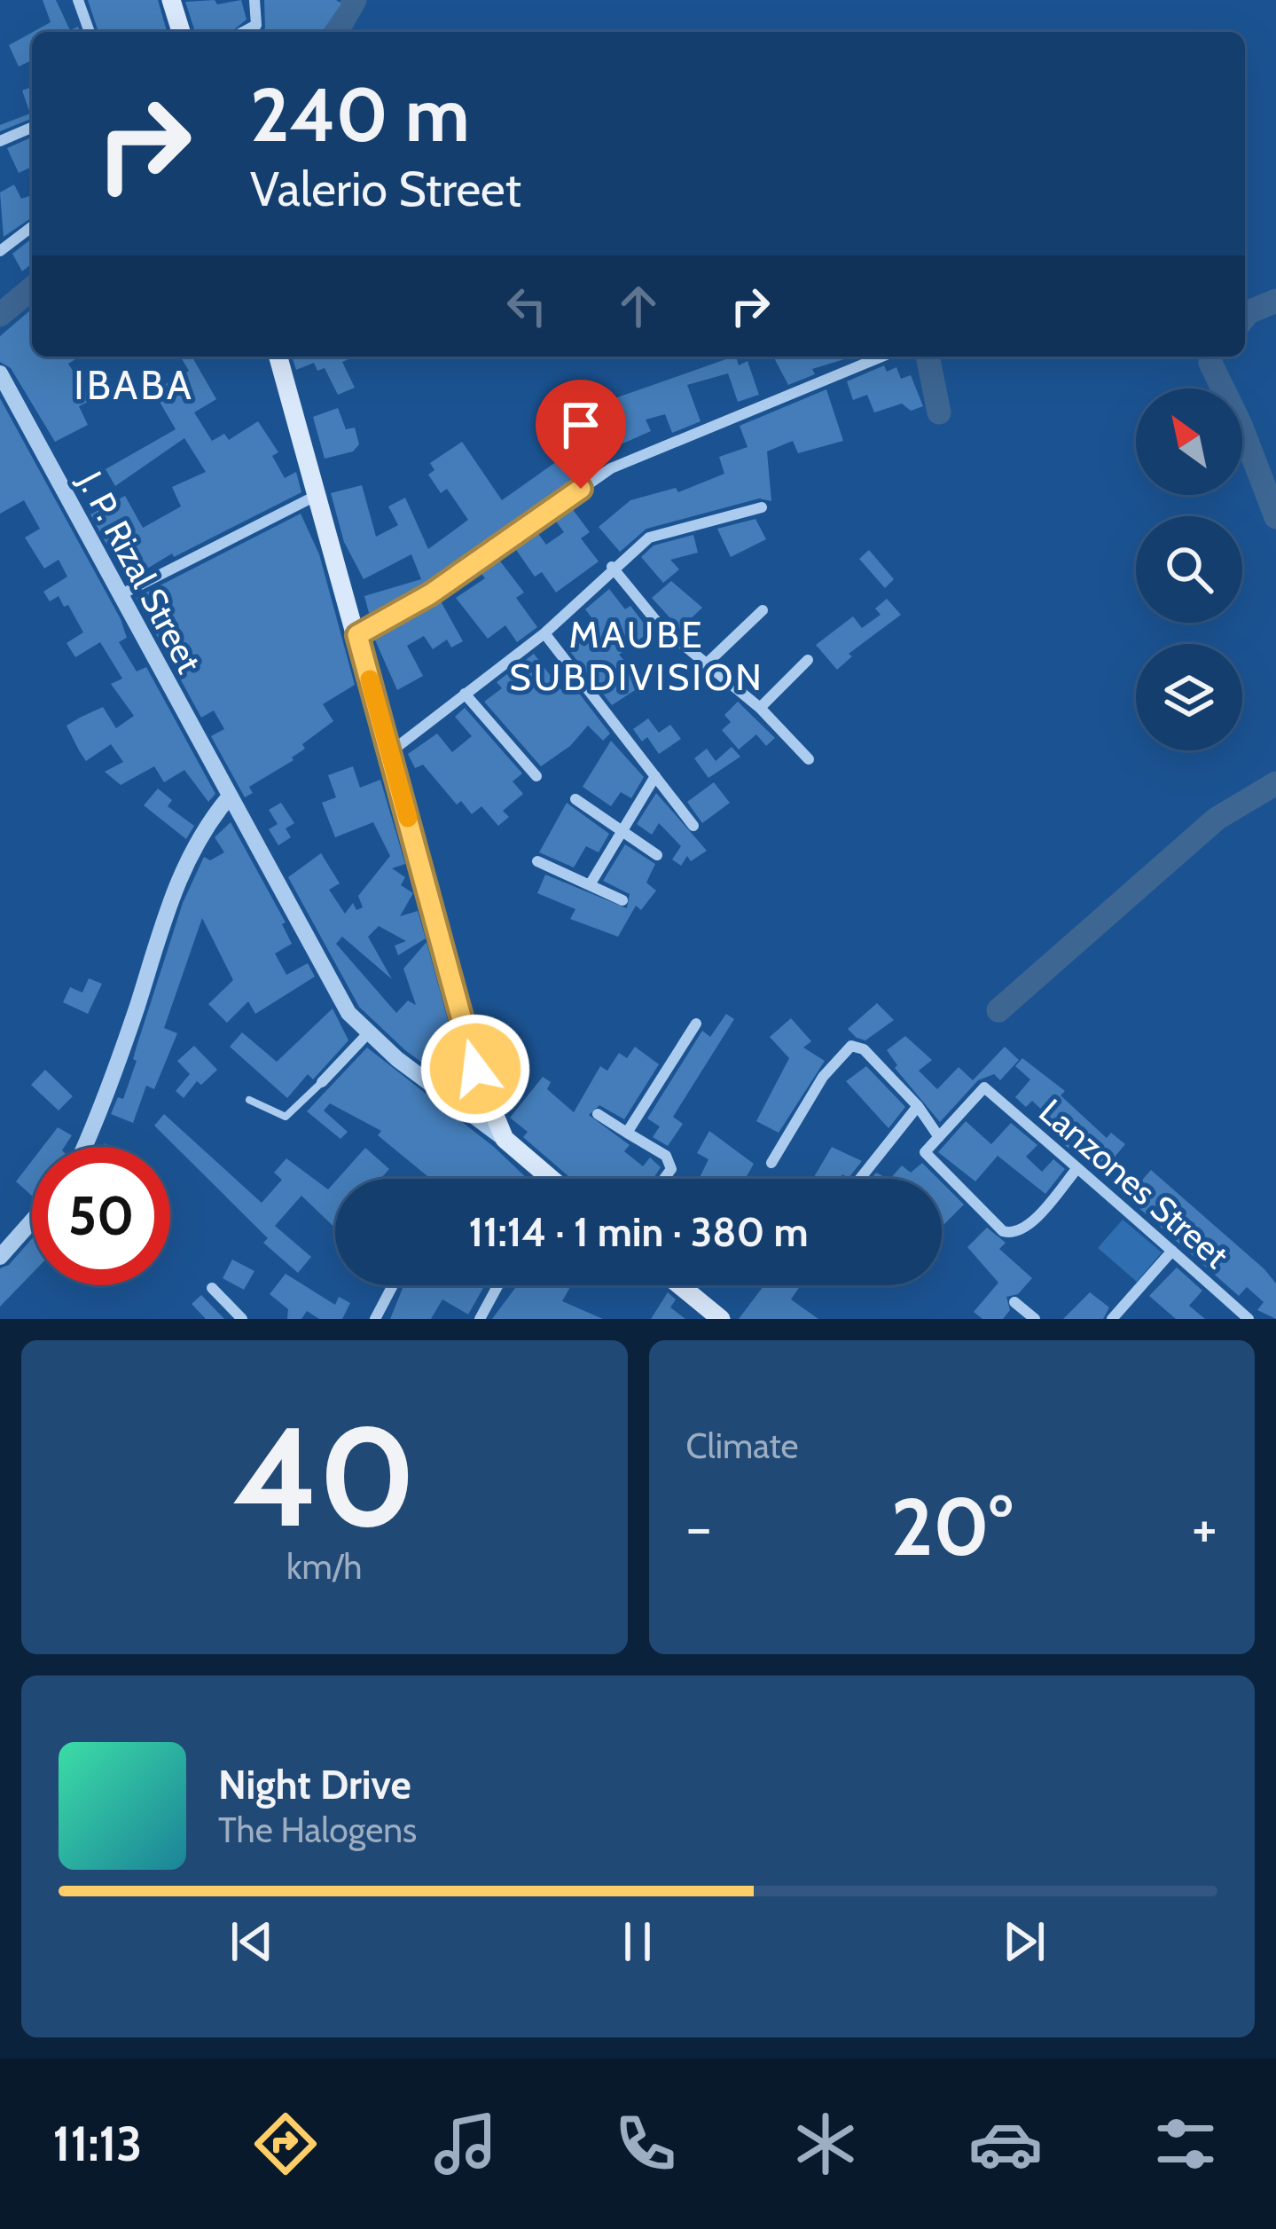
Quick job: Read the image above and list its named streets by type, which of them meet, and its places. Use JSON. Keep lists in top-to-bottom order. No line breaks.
{"streets":{"street":["J. P. Rizal Street","Lanzones Street"]},"districts":["IBABA","MAUBE SUBDIVISION"],"north":"top left","page":{"turn":["240 m","Valerio Street"],"limit":"50","trip":"11:14 · 1 min · 380 m","tile":[["40","km/h"],"Climate"],"heat":["−","20°","+"],"song":["Night Drive","The Halogens"],"tabs":"11:13"}}
